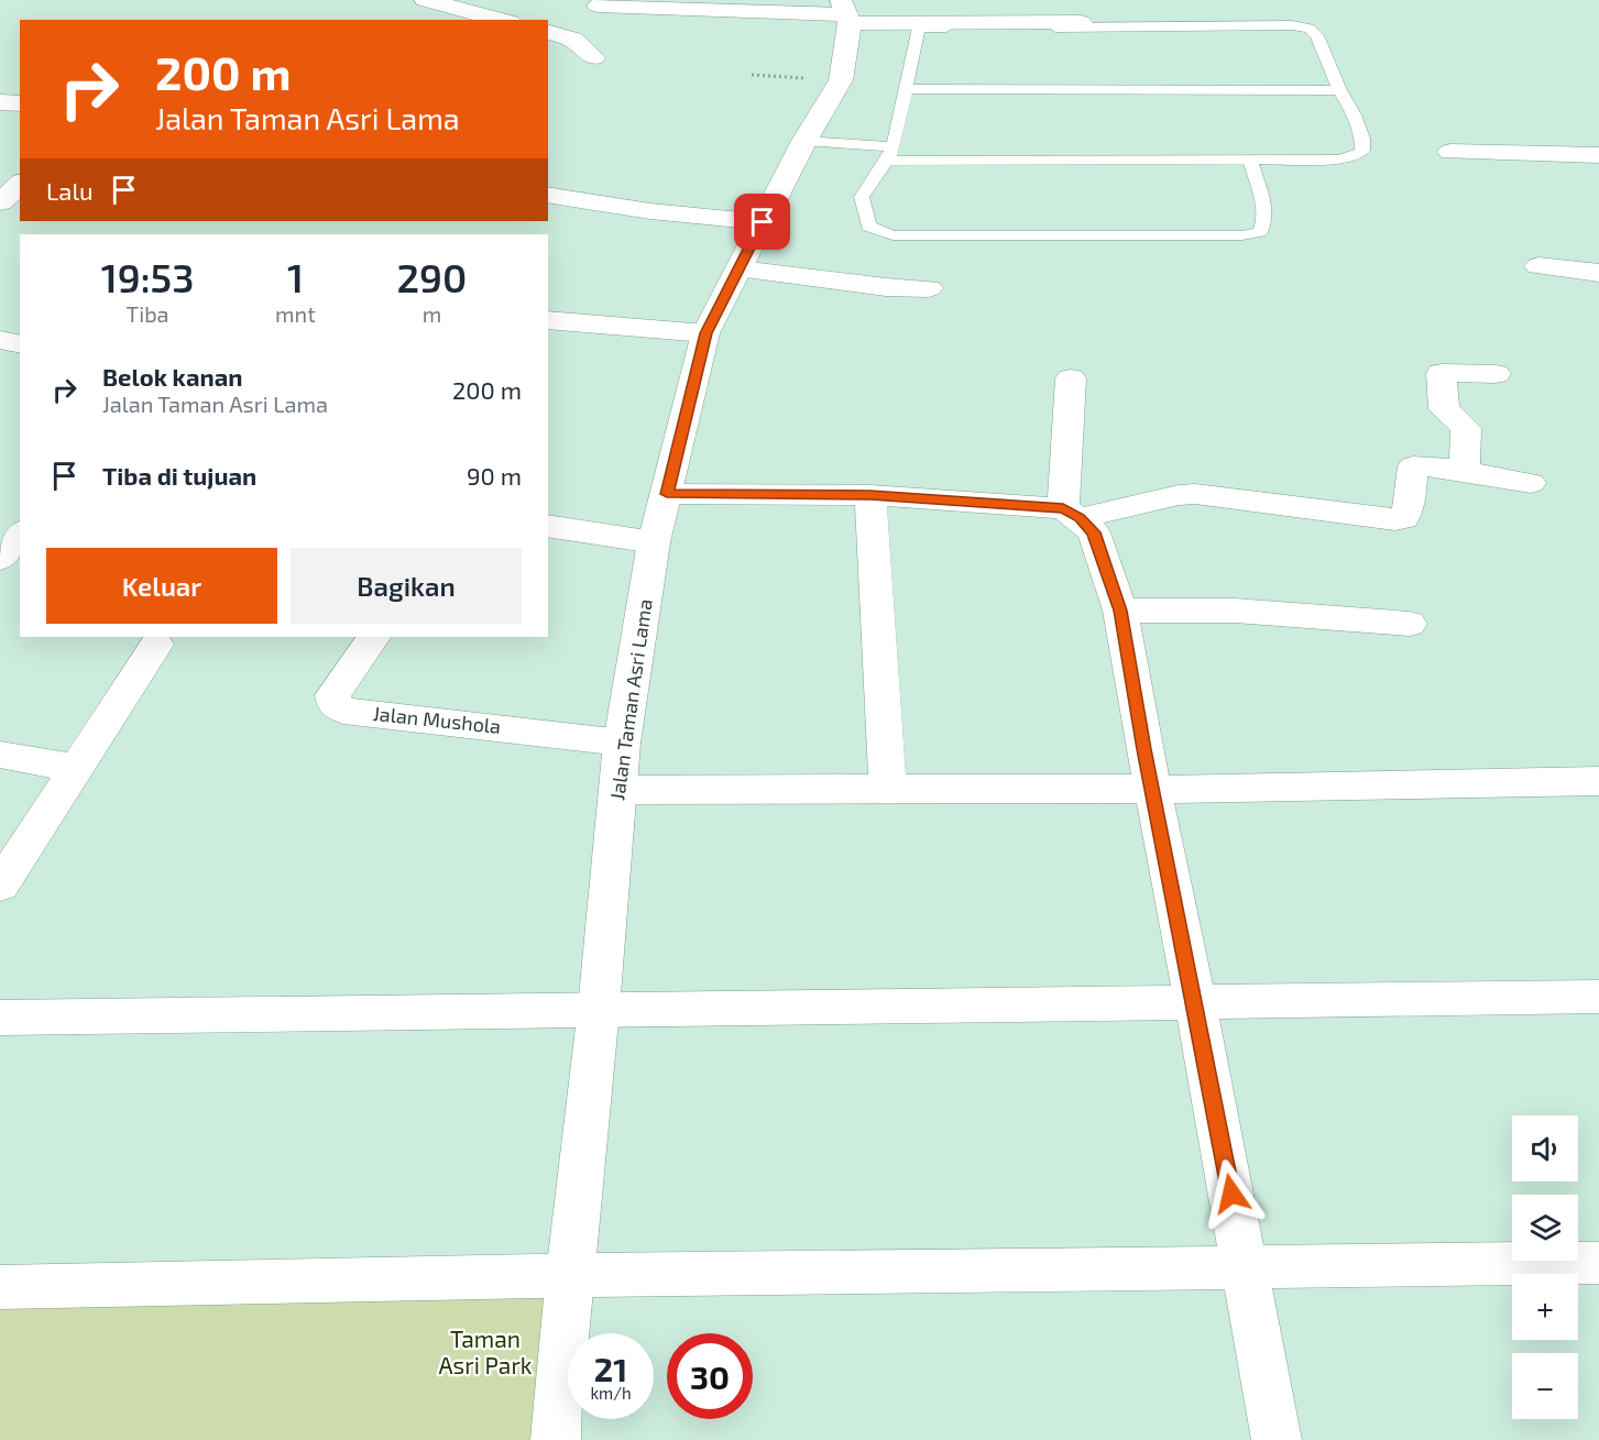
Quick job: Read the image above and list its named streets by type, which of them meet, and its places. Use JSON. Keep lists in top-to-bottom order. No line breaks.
{"streets":{"street":["Jalan Taman Asri Lama","Jalan Mushola"]},"crossings":[["Jalan Taman Asri Lama","Jalan Mushola"]],"parks":["Taman Asri Park"],"page":{"turn":["200 m","Jalan Taman Asri Lama"],"then":"Lalu","eta":["19:53","Tiba","1","mnt","290","m"],"list":[{"name":"Belok kanan","note":"Jalan Taman Asri Lama","value":"200 m"},{"name":"Tiba di tujuan","value":"90 m"}],"buttons":["Keluar","Bagikan"],"map_buttons":["+","−"],"speed":"21 km/h","limit":"30"}}
